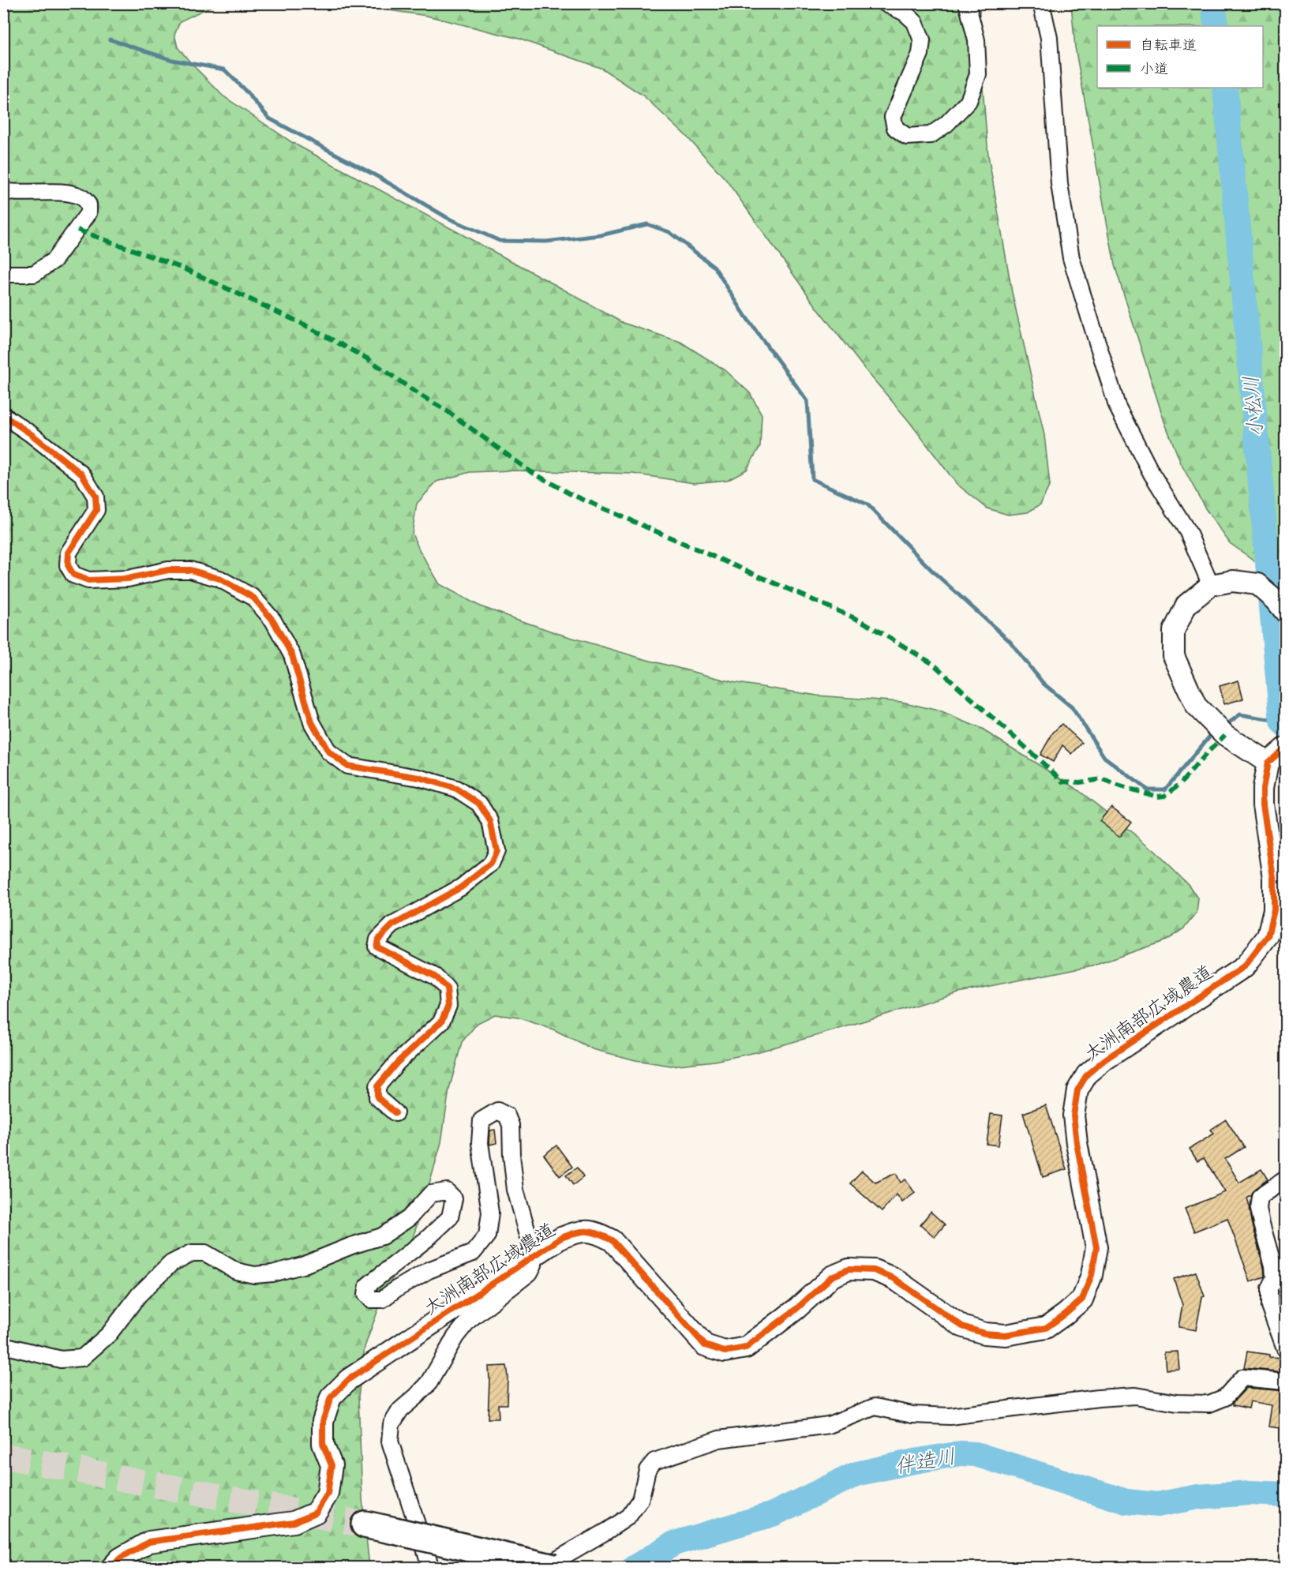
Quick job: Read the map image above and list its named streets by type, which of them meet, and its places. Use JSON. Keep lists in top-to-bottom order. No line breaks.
{"streets":{"street":["大洲南部広域農道"]},"water":["小松川","伴造川"],"legend":["自転車道","小道"]}
